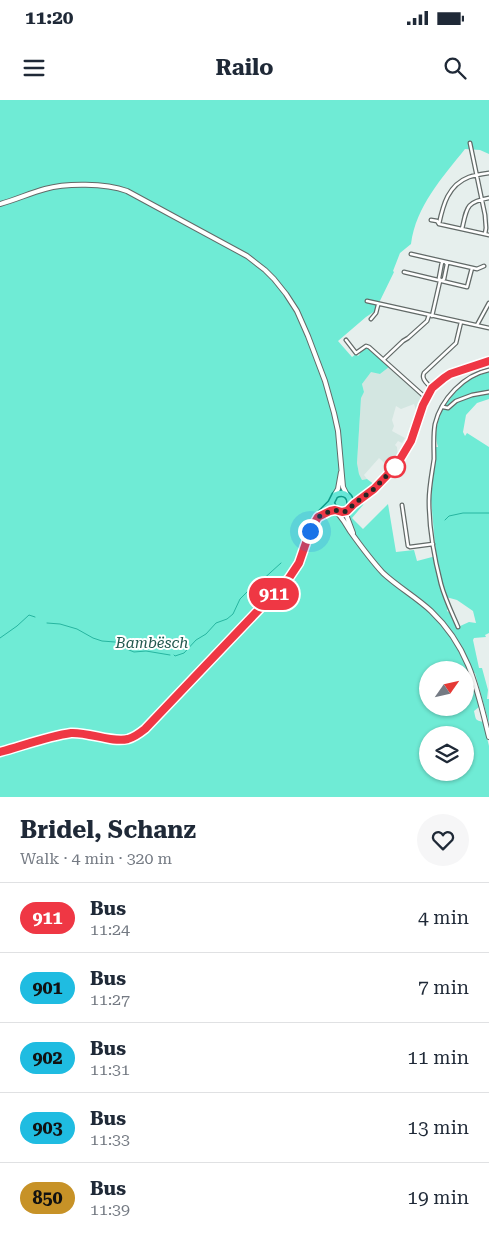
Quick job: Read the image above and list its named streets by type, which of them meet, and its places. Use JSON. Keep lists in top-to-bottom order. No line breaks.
{"parks":["Bambësch"],"lines":["bus line 911"],"north":"top right","page":{"status":"11:20","header":"Railo","on_map":"911","heading":["Bridel, Schanz","Walk · 4 min · 320 m"],"list":[{"mark":"911","name":"Bus","note":"11:24","value":"4 min"},{"mark":"901","name":"Bus","note":"11:27","value":"7 min"},{"mark":"902","name":"Bus","note":"11:31","value":"11 min"},{"mark":"903","name":"Bus","note":"11:33","value":"13 min"},{"mark":"850","name":"Bus","note":"11:39","value":"19 min"}]}}
